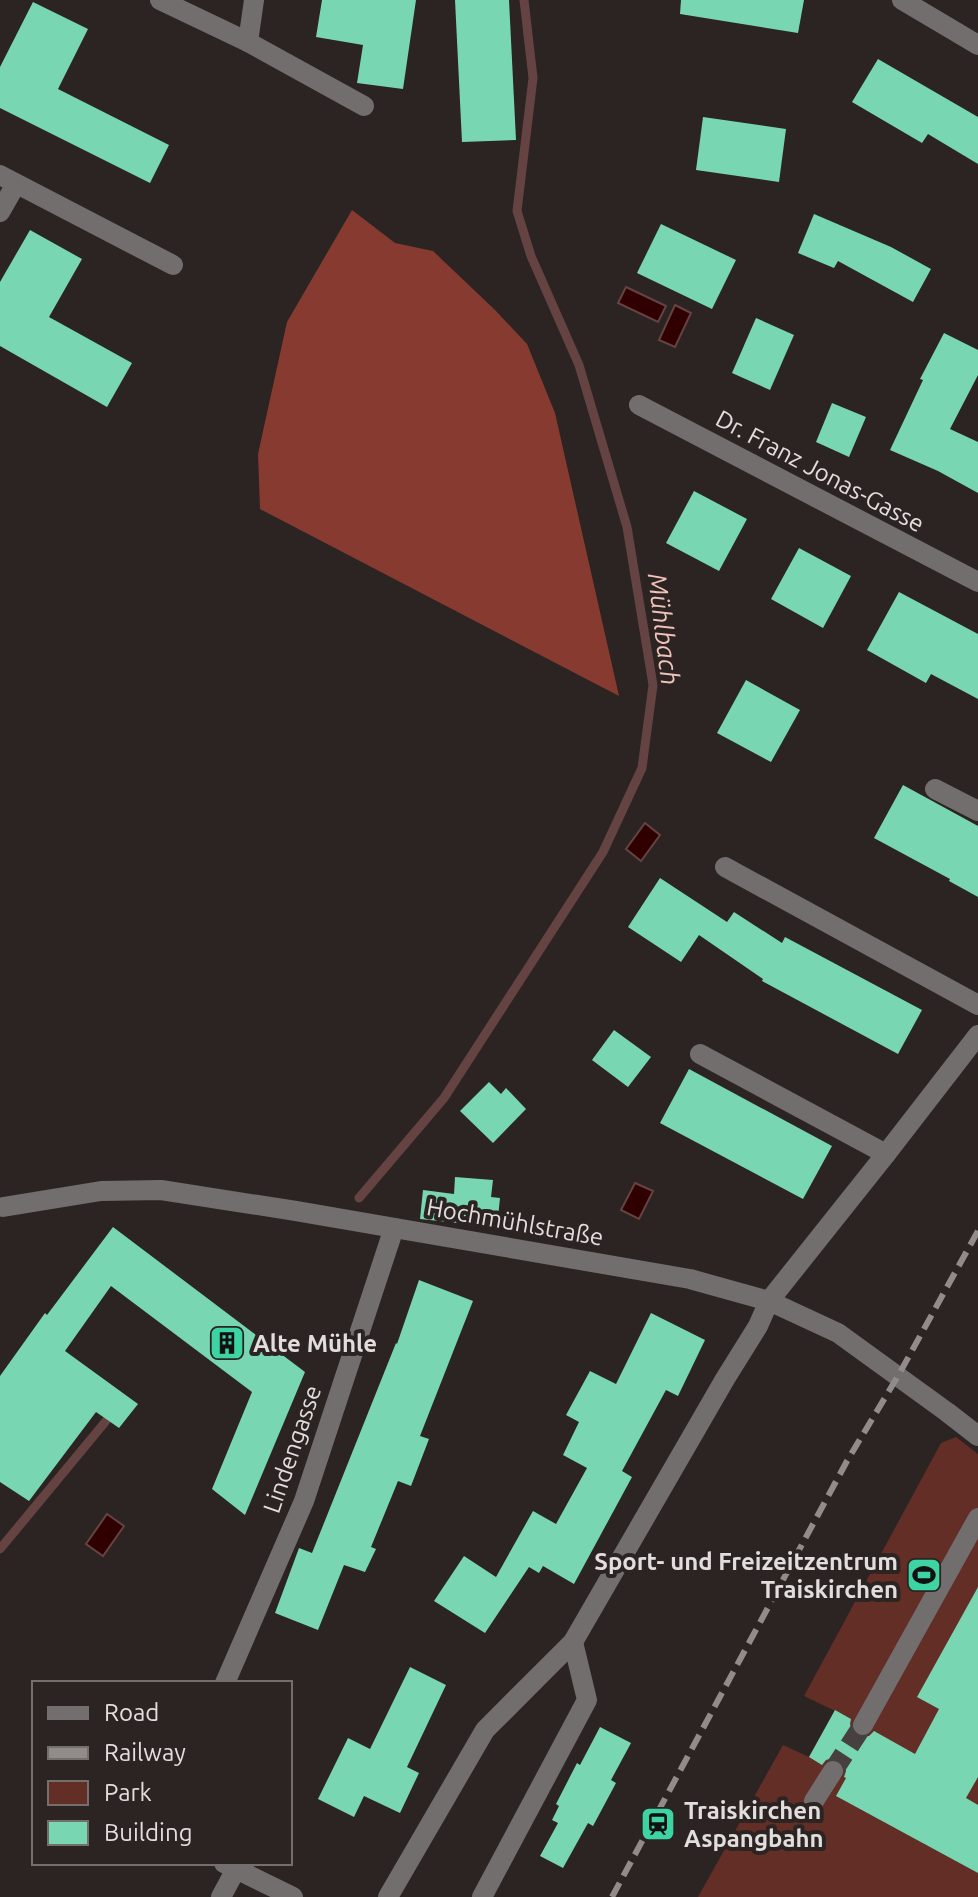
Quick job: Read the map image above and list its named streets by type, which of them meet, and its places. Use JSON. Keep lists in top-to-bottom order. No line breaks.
{"streets":{"street":["Dr. Franz Jonas-Gasse","Hochmühlstraße","Lindengasse"]},"crossings":[["Hochmühlstraße","Lindengasse"]],"water":["Mühlbach"],"places":{"building":["Alte Mühle"],"sports":["Sport- und Freizeitzentrum Traiskirchen"],"station":["Traiskirchen Aspangbahn"]},"legend":["Road","Railway","Park","Building"]}
